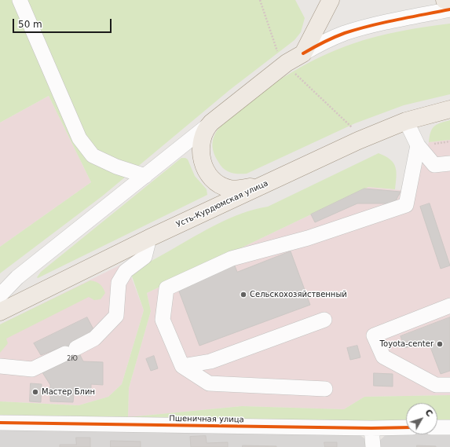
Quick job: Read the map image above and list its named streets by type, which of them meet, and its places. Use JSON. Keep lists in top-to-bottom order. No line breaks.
{"streets":{"main road":["Усть-Курдюмская улица"],"street":["Пшеничная улица"]},"places":["Сельскохозяйственный","Toyota-center","Мастер Блин"],"house_numbers":["2Ю"],"scale_bar":"50 m","north":"top right"}
